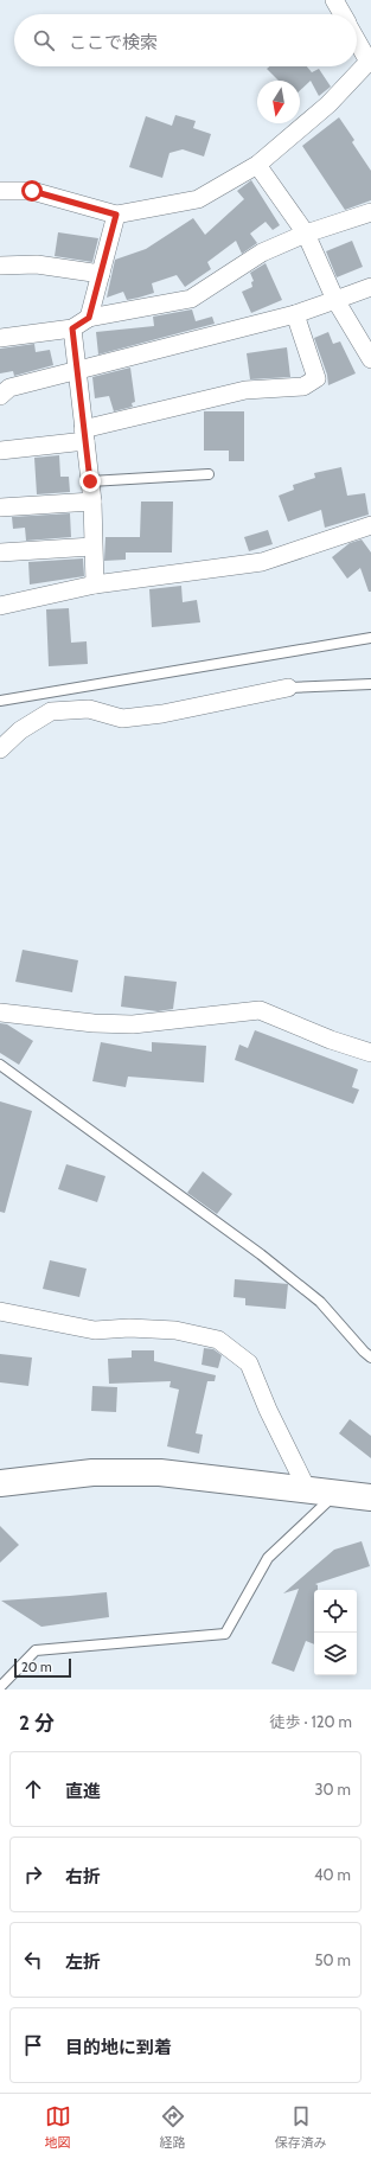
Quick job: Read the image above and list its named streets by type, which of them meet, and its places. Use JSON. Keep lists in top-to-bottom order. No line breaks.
{"scale_bar":"20 m","north":"bottom","page":{"search":"ここで検索","scale":"20 m","heading":["2 分","徒歩 · 120 m"],"list":[["直進","30 m"],["右折","40 m"],["左折","50 m"],"目的地に到着"],"nav":["地図","経路","保存済み"]}}
